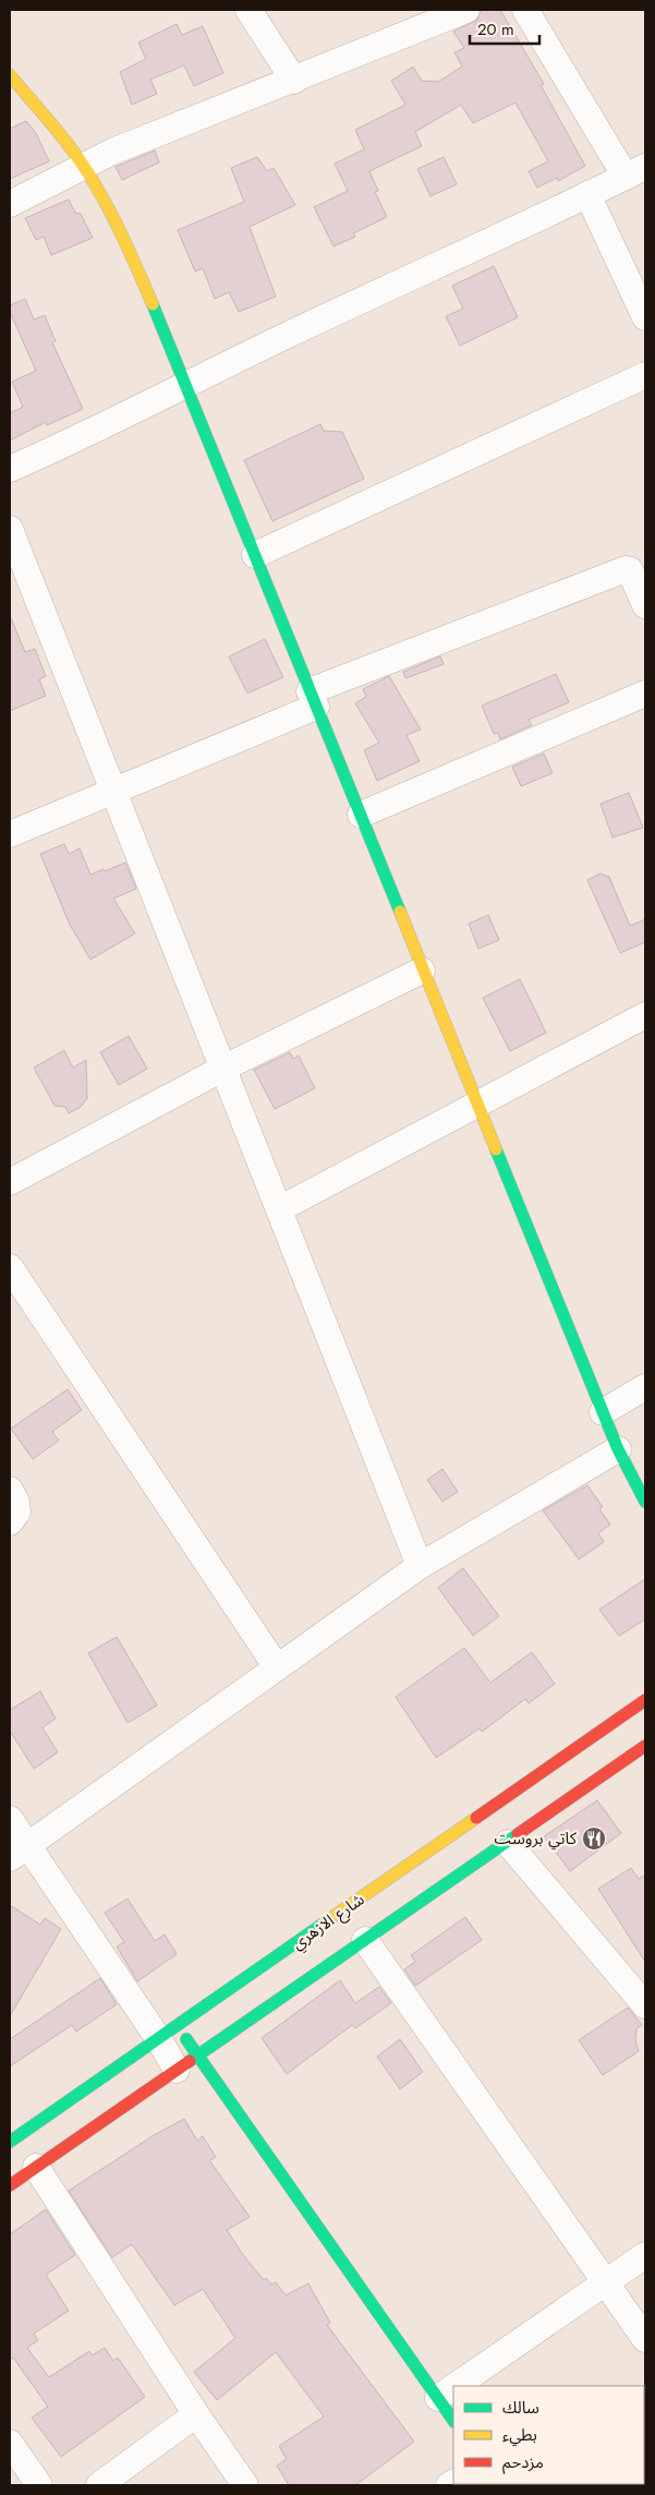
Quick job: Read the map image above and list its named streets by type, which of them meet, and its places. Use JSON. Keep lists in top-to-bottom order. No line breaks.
{"streets":{"street":["شارع الازهري"]},"places":{"restaurant":["كاتي بروست"]},"legend":["سالك","بطيء","مزدحم"],"scale_bar":"20 m"}
